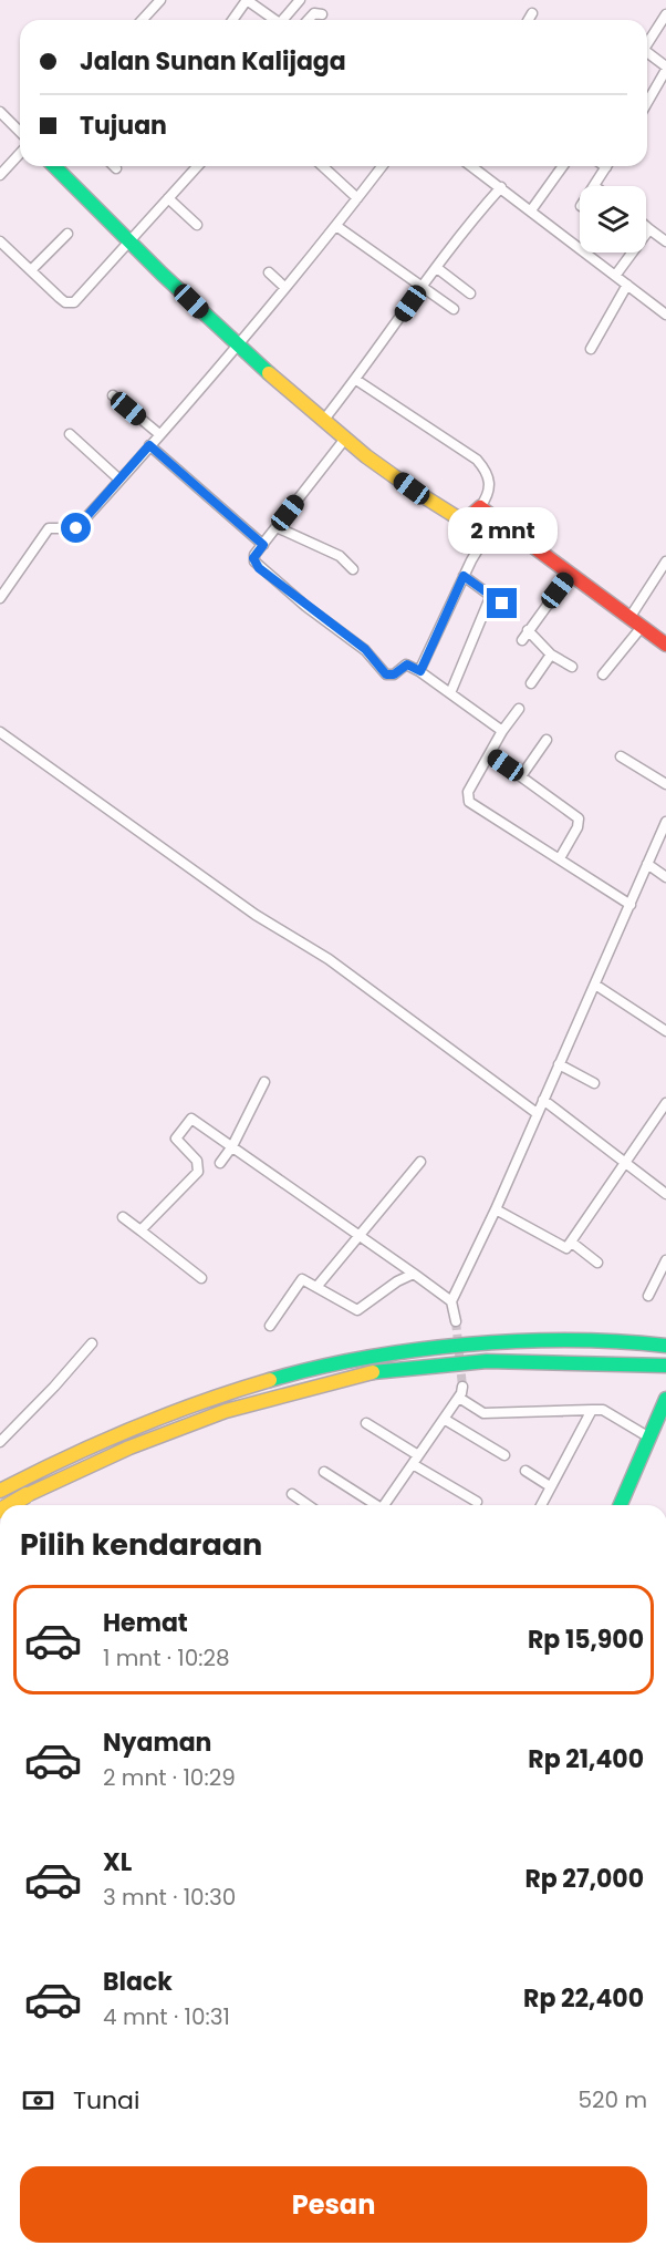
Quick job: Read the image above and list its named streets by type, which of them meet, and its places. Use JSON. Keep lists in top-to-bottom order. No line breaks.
{"page":{"banner":["Jalan Sunan Kalijaga","Tujuan"],"bubble":"2 mnt","heading":"Pilih kendaraan","list":[{"name":"Hemat","note":"1 mnt · 10:28","value":"Rp 15,900"},{"name":"Nyaman","note":"2 mnt · 10:29","value":"Rp 21,400"},{"name":"XL","note":"3 mnt · 10:30","value":"Rp 27,000"},{"name":"Black","note":"4 mnt · 10:31","value":"Rp 22,400"}],"pay":["Tunai","520 m"],"buttons":"Pesan"}}
